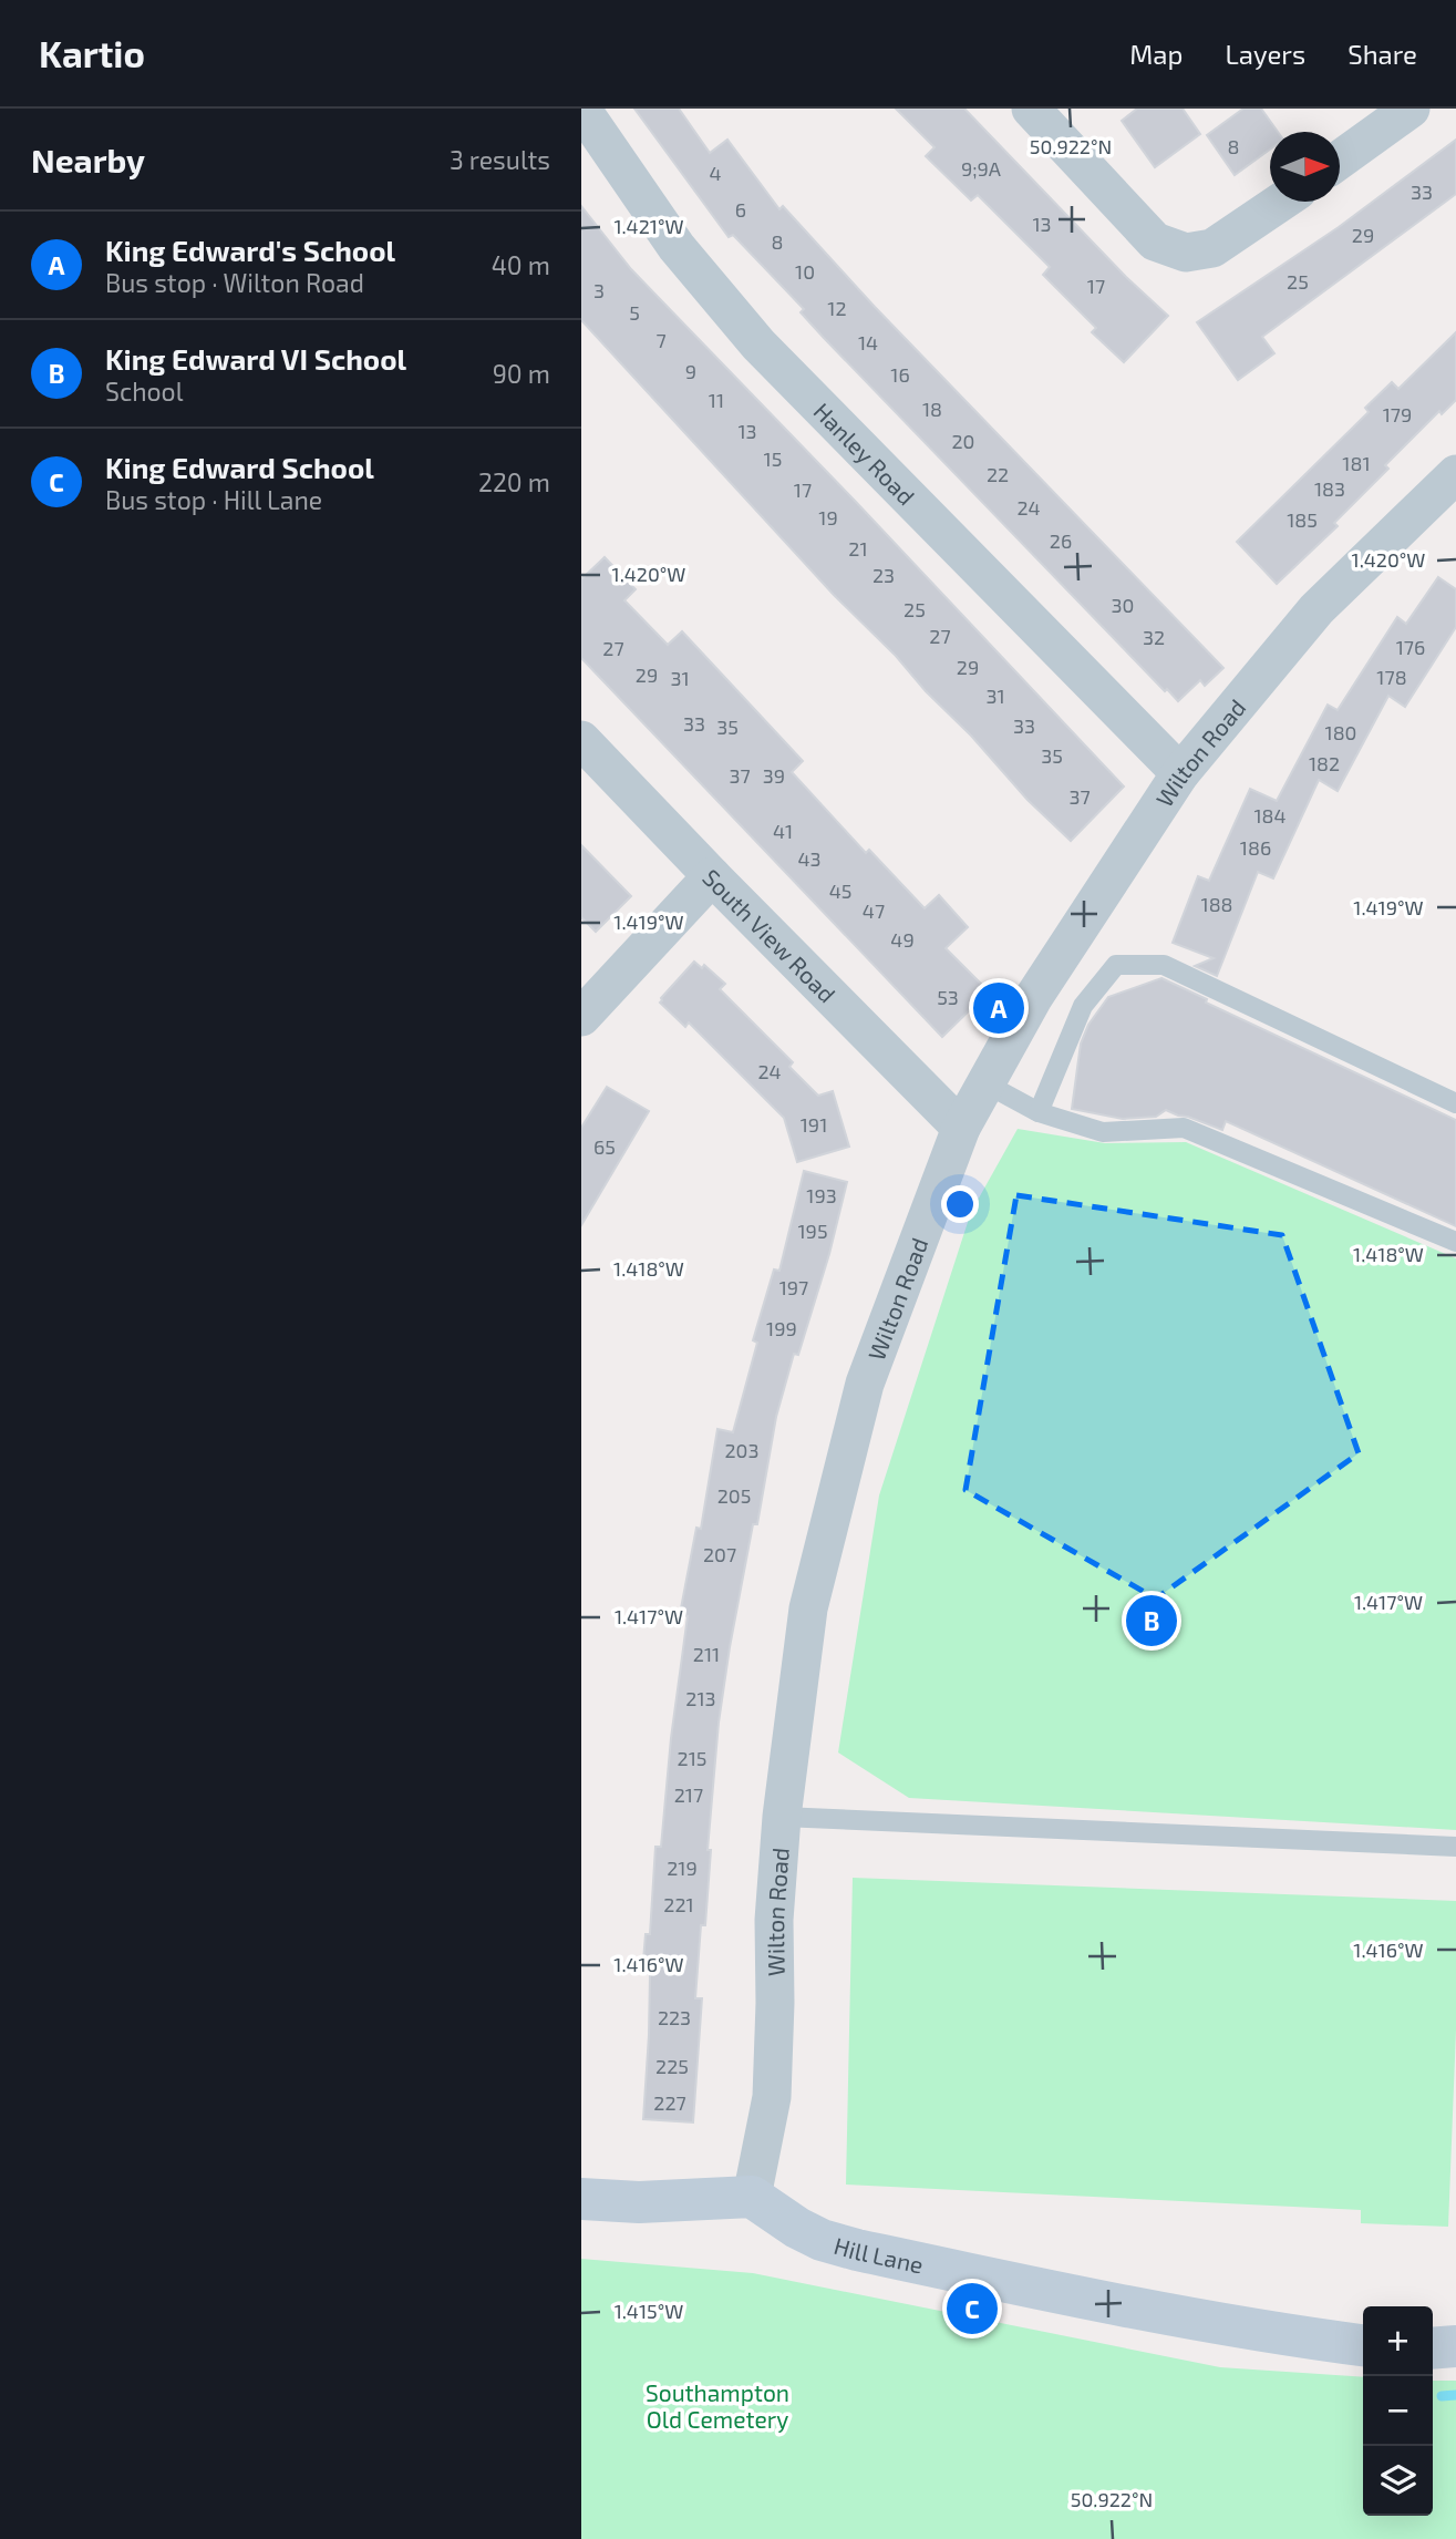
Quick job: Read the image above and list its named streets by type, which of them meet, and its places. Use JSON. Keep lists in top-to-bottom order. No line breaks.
{"streets":{"street":["Hanley Road","Wilton Road","South View Road","Hill Lane"]},"crossings":[["Hanley Road","Wilton Road"],["Wilton Road","South View Road"],["Wilton Road","Hill Lane"]],"parks":["Southampton Old Cemetery"],"house_numbers":["8","9;9A","4","33","6","13","29","8","10","25","17","3","12","5","7","14","9","16","11","18","179","13","20","15","181","22","183","17","24","19","185","26","21","23","30","25","27","32","176","27","29","29","178","31","31","33","33","35","180","35","182","37","39","37","184","41","186","43","45","188","47","49","53","24","191","65","193","195","197","199","203","205","207","211","213","215","217","219","221","223","225","227"],"north":"right","page":{"header":"Kartio","nav":["Map","Layers","Share"],"heading":["Nearby","3 results"],"list":[{"mark":"A","name":"King Edward's School","note":"Bus stop · Wilton Road","value":"40 m"},{"mark":"B","name":"King Edward VI School","note":"School","value":"90 m"},{"mark":"C","name":"King Edward School","note":"Bus stop · Hill Lane","value":"220 m"}],"pins":["A","B","C"],"map_buttons":["+","−"]},"coordinates":["50.922°N","1.421°W","1.420°W","1.419°W","1.418°W","1.417°W","1.416°W","1.415°W"]}
